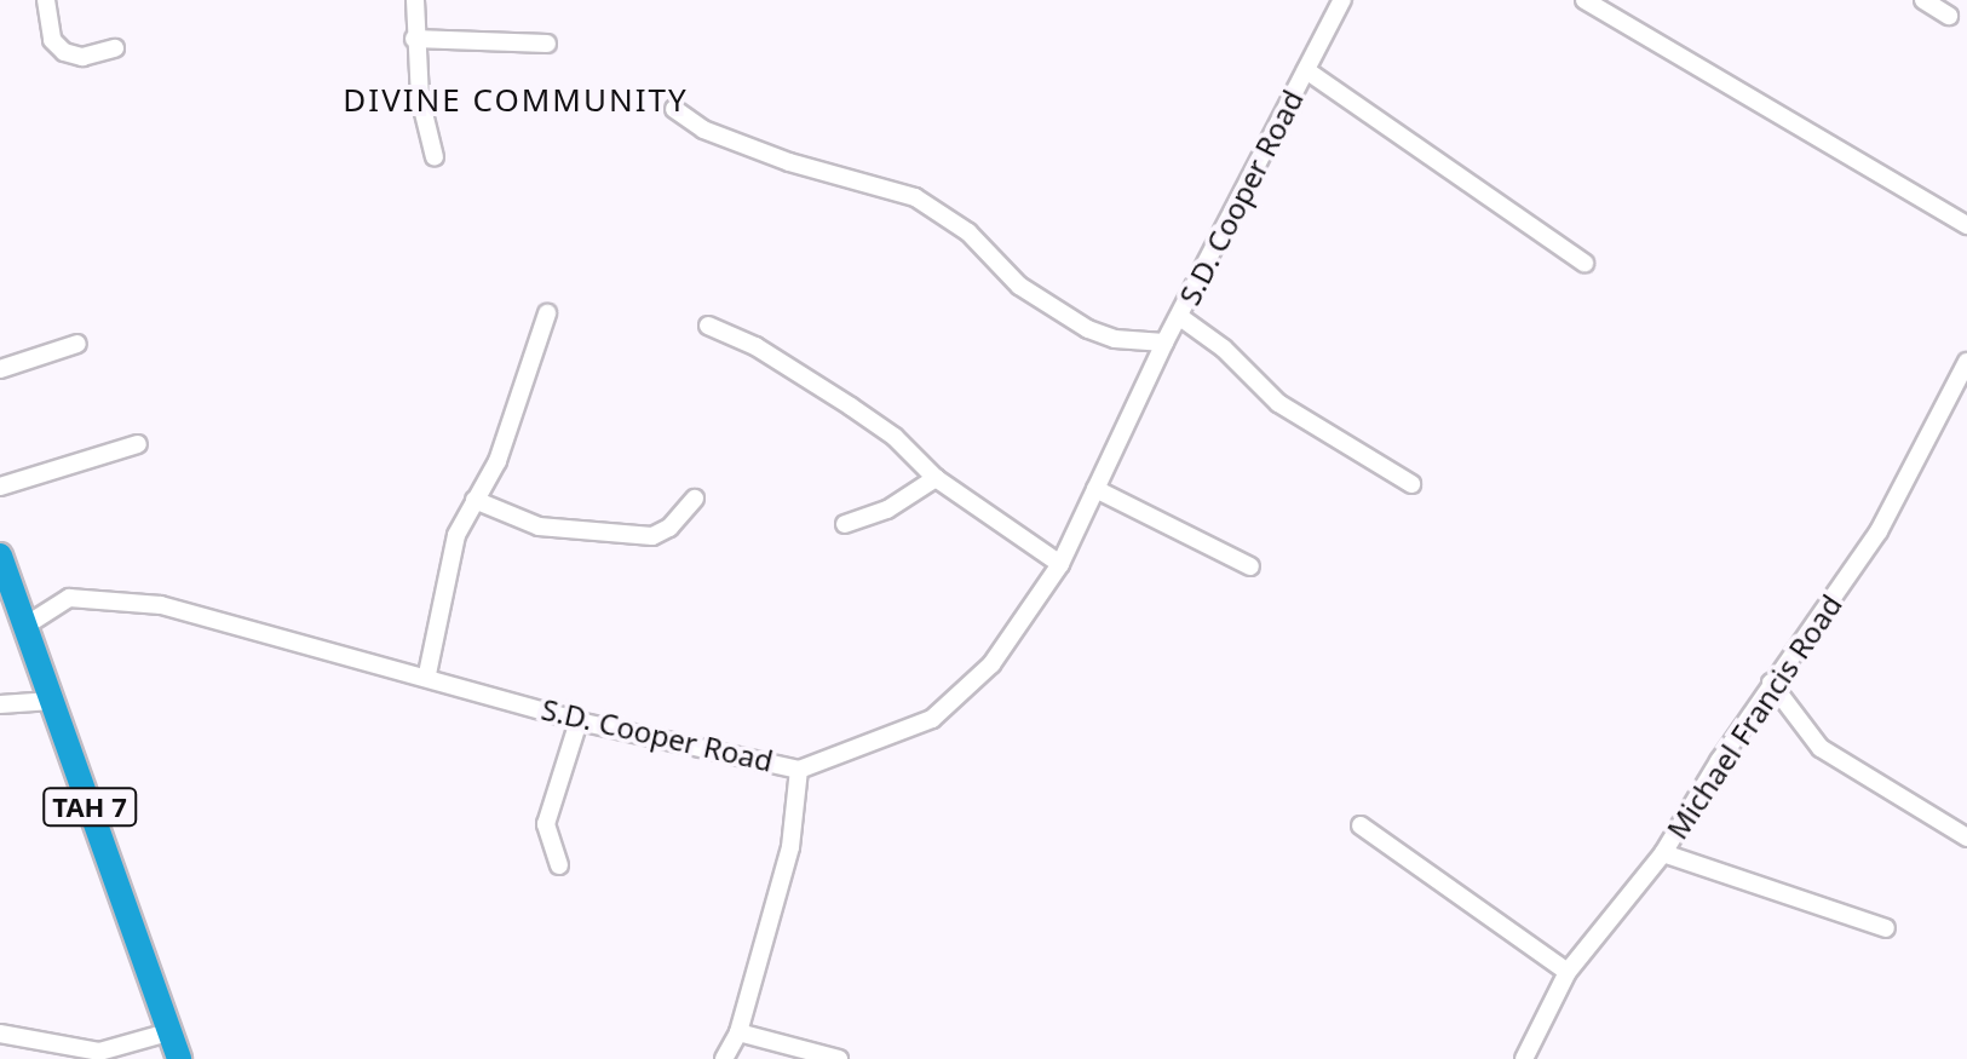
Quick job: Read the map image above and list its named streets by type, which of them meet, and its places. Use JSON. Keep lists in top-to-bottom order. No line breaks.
{"streets":{"highway":["TAH 7"],"street":["S.D. Cooper Road","Michael Francis Road"]},"crossings":[["S.D. Cooper Road","TAH 7"]],"districts":["DIVINE COMMUNITY"]}
